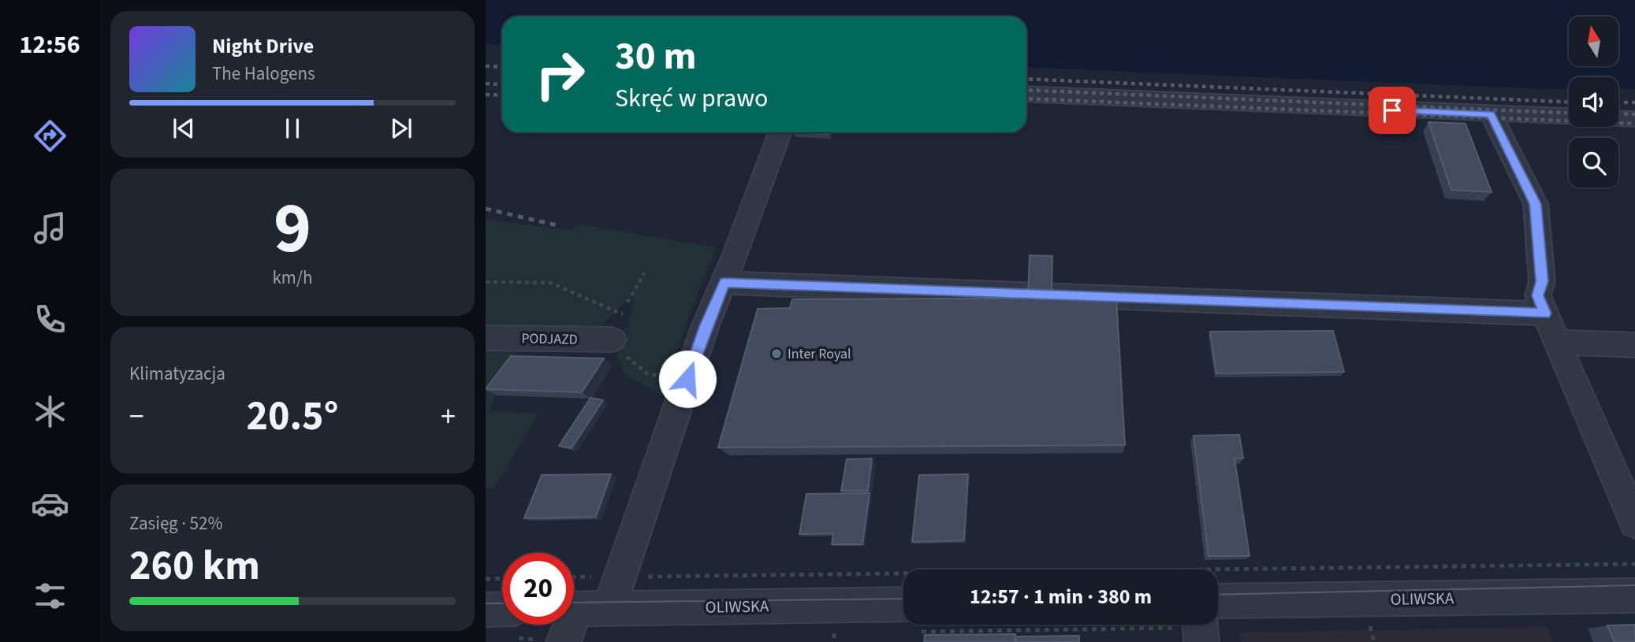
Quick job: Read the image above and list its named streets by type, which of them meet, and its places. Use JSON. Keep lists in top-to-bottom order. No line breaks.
{"streets":{"street":["PODJAZD","OLIWSKA"]},"places":["Inter Royal"],"north":"top","page":{"tabs":"12:56","turn":["30 m","Skręć w prawo"],"song":["Night Drive","The Halogens"],"tile":[["9","km/h"],"Klimatyzacja",["Zasięg · 52%","260 km"]],"heat":["−","20.5°","+"],"limit":"20","trip":"12:57 · 1 min · 380 m"}}
